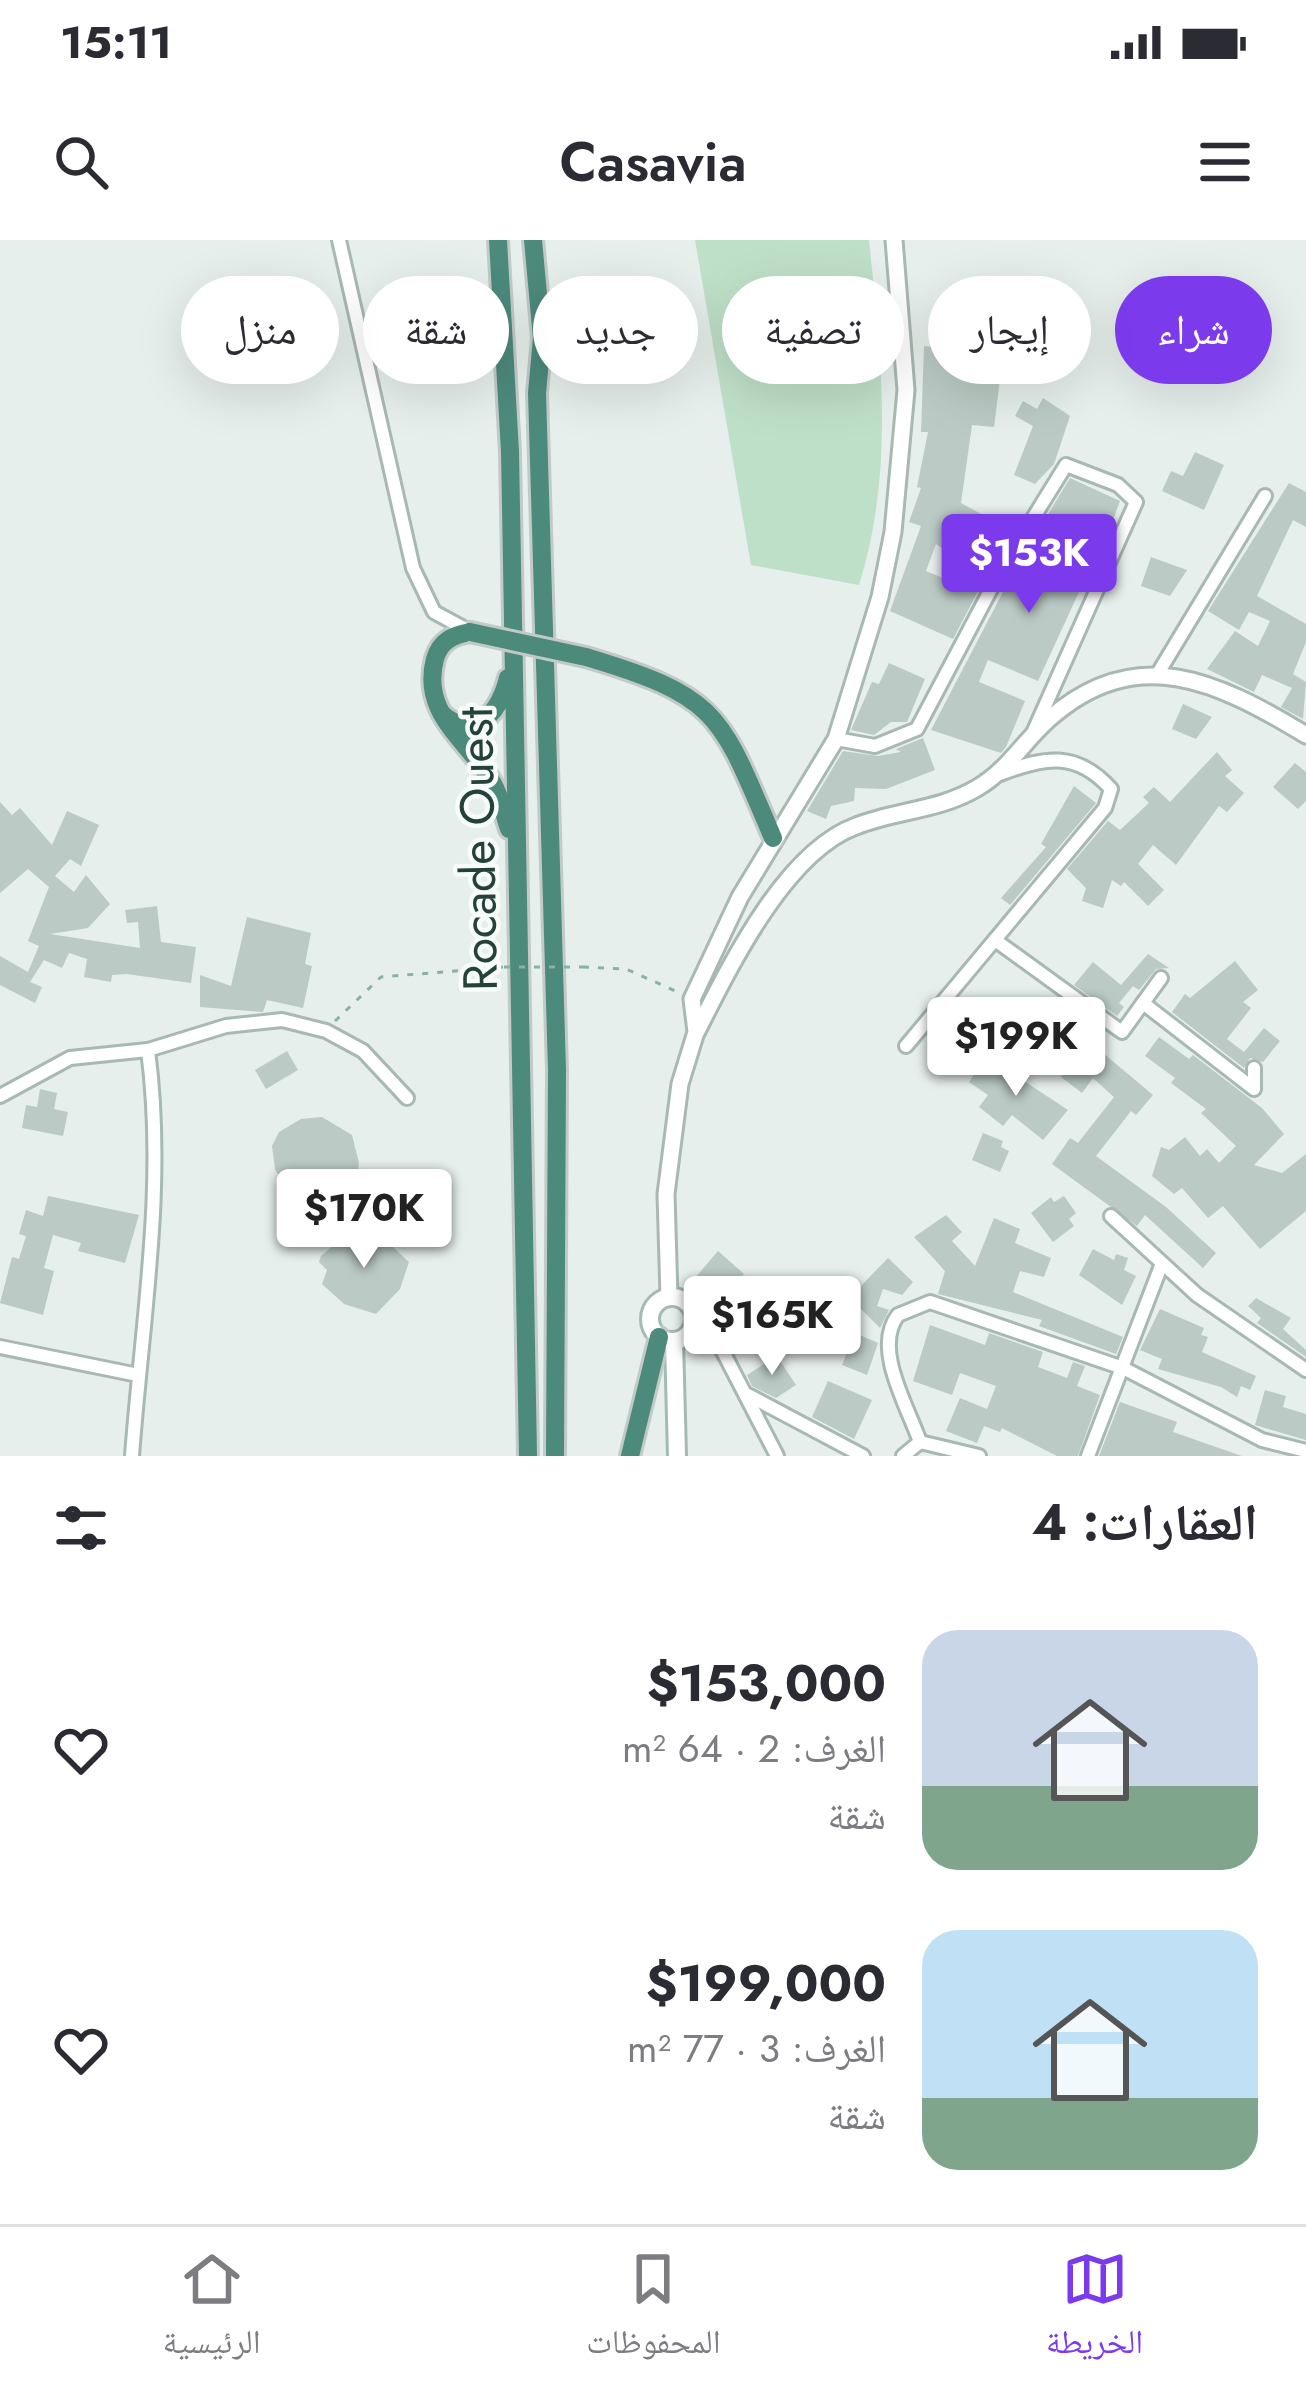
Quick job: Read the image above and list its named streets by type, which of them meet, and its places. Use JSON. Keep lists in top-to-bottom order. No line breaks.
{"streets":{"highway":["Rocade Ouest"]},"page":{"status":"15:11","header":"Casavia","chip":["شراء","إيجار","تصفية","جديد","شقة","منزل"],"price":["$153K","$199K","$170K","$165K"],"heading":"العقارات: 4","list":[{"name":"$153,000","note":"الغرف: 2 · 64 m² · شقة"},{"name":"$199,000","note":"الغرف: 3 · 77 m² · شقة"}],"tabs":["الخريطة","المحفوظات","الرئيسية"]}}
